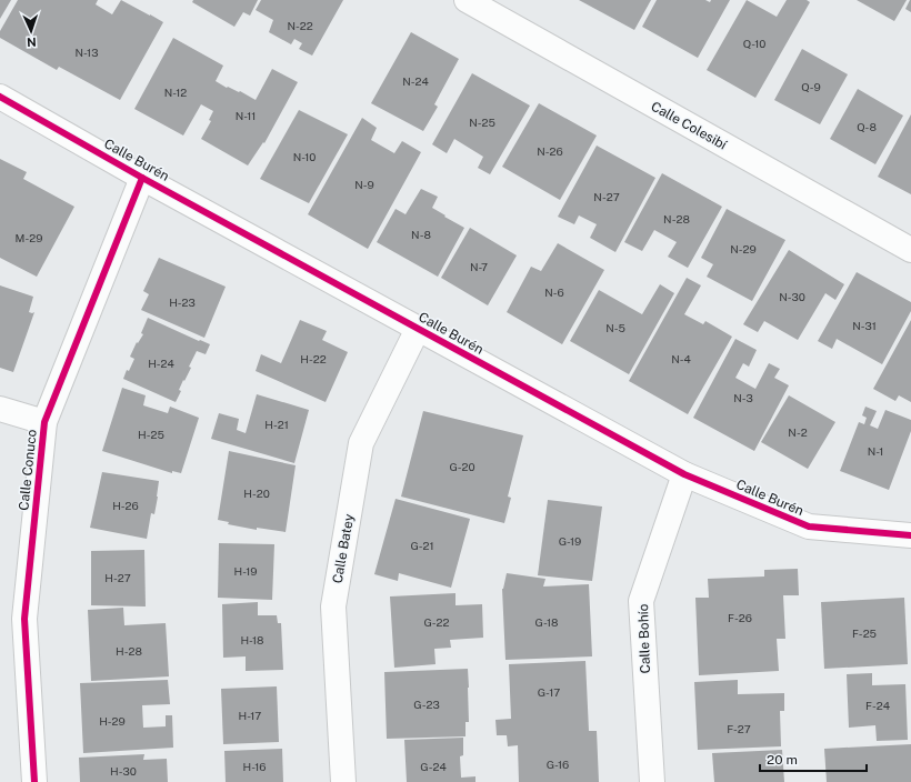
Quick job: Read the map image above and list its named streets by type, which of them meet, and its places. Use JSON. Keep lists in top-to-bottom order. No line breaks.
{"streets":{"street":["Calle Colesibí","Calle Burén","Calle Conuco","Calle Batey","Calle Bohío"]},"crossings":[["Calle Burén","Calle Conuco"],["Calle Burén","Calle Batey"],["Calle Burén","Calle Bohío"]],"house_numbers":["N-22","Q-10","N-13","N-24","Q-9","N-12","N-11","N-25","Q-8","N-26","N-10","N-9","N-27","N-28","N-8","M-29","N-29","N-7","N-6","N-30","H-23","N-31","N-5","H-22","N-4","H-24","N-3","H-21","N-2","H-25","N-1","G-20","H-20","H-26","G-19","G-21","H-19","H-27","F-26","G-22","G-18","F-25","H-18","H-28","G-17","G-23","F-24","H-17","H-29","F-27","G-16","H-16","G-24","H-30"],"scale_bar":"20 m","north":"bottom"}
